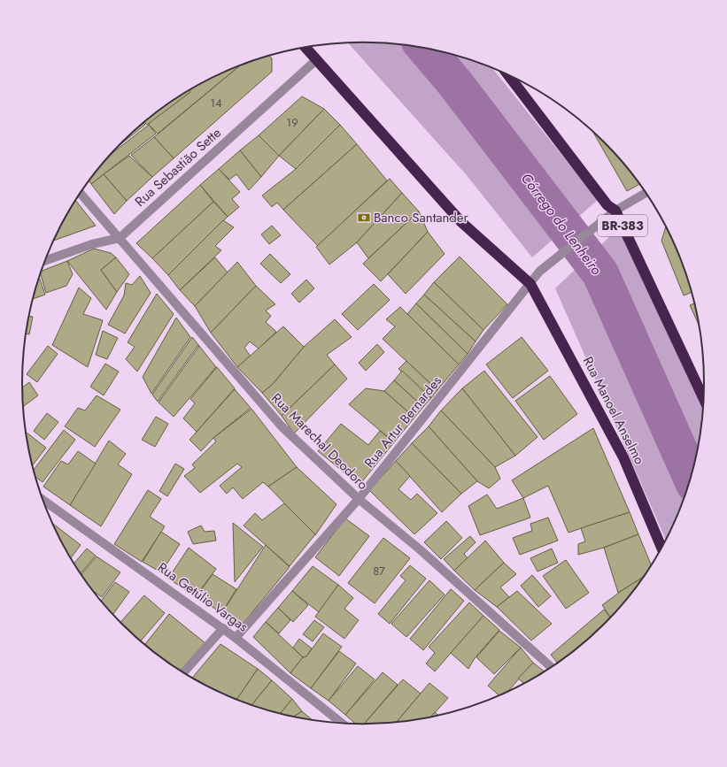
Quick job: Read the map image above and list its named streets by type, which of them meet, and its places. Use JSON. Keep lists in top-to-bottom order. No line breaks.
{"streets":{"highway":["BR-383","Rua Manoel Anselmo"],"street":["Rua Sebastião Sette","Rua Artur Bernardes","Rua Marechal Deodoro","Rua Getúlio Vargas"]},"crossings":[["Rua Sebastião Sette","Rua Manoel Anselmo"],["Rua Sebastião Sette","Rua Marechal Deodoro"],["BR-383","Rua Artur Bernardes"],["Rua Manoel Anselmo","Rua Artur Bernardes"],["Rua Artur Bernardes","Rua Marechal Deodoro"],["Rua Artur Bernardes","Rua Getúlio Vargas"]],"water":["Córrego do Lenheiro"],"places":{"bank":["Banco Santander"]},"house_numbers":["14","19","87"]}
